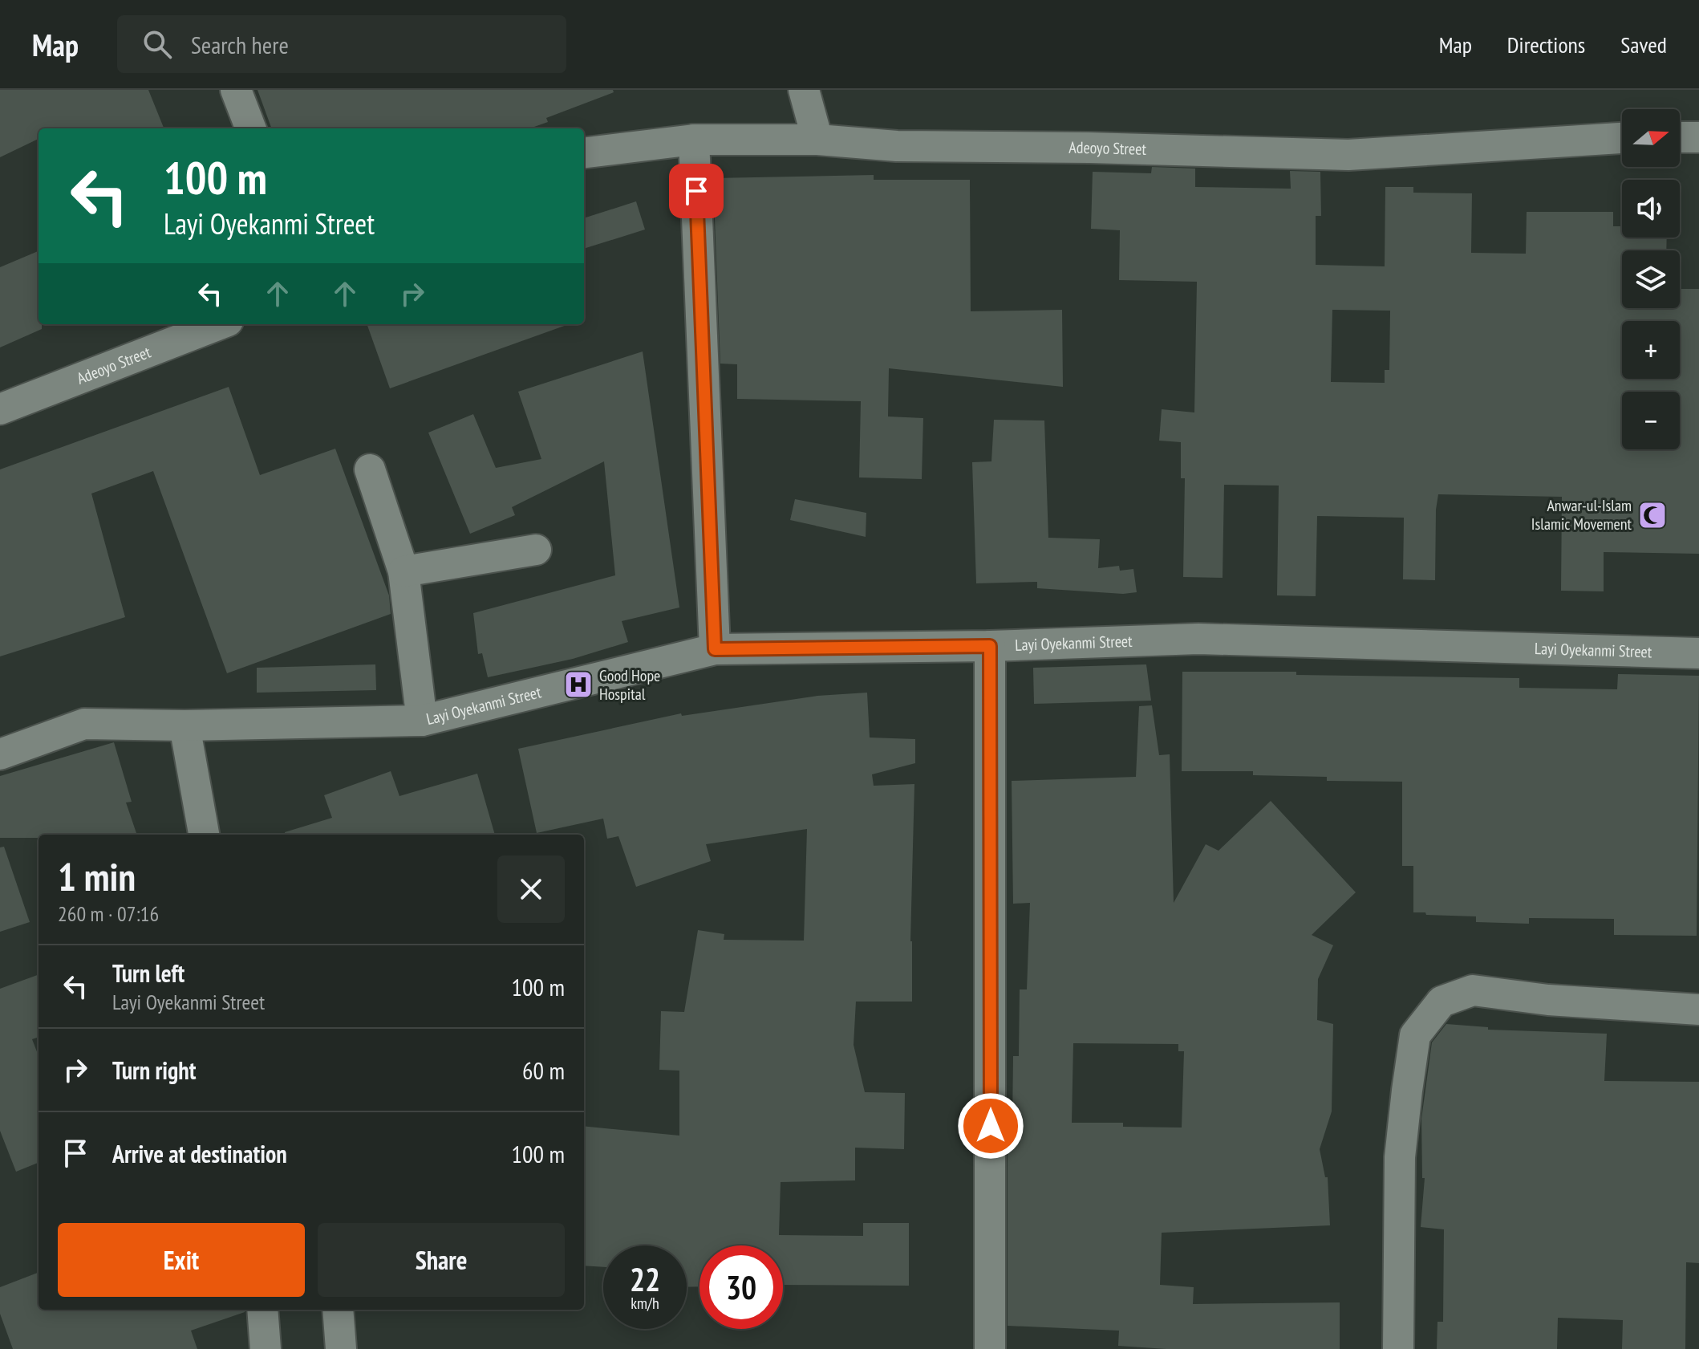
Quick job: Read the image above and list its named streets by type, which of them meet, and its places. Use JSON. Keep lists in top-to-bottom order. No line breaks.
{"streets":{"street":["Adeoyo Street","Layi Oyekanmi Street"]},"places":{"mosque":["Anwar-ul-Islam Islamic Movement"],"hospital":["Good Hope Hospital"]},"north":"right","page":{"header":"Map","search":"Search here","nav":["Map","Directions","Saved"],"map_buttons":["+","−"],"turn":["100 m","Layi Oyekanmi Street"],"heading":["1 min","260 m · 07:16"],"list":[{"name":"Turn left","note":"Layi Oyekanmi Street","value":"100 m"},{"name":"Turn right","value":"60 m"},{"name":"Arrive at destination","value":"100 m"}],"buttons":["Exit","Share"],"speed":"22 km/h","limit":"30"}}
